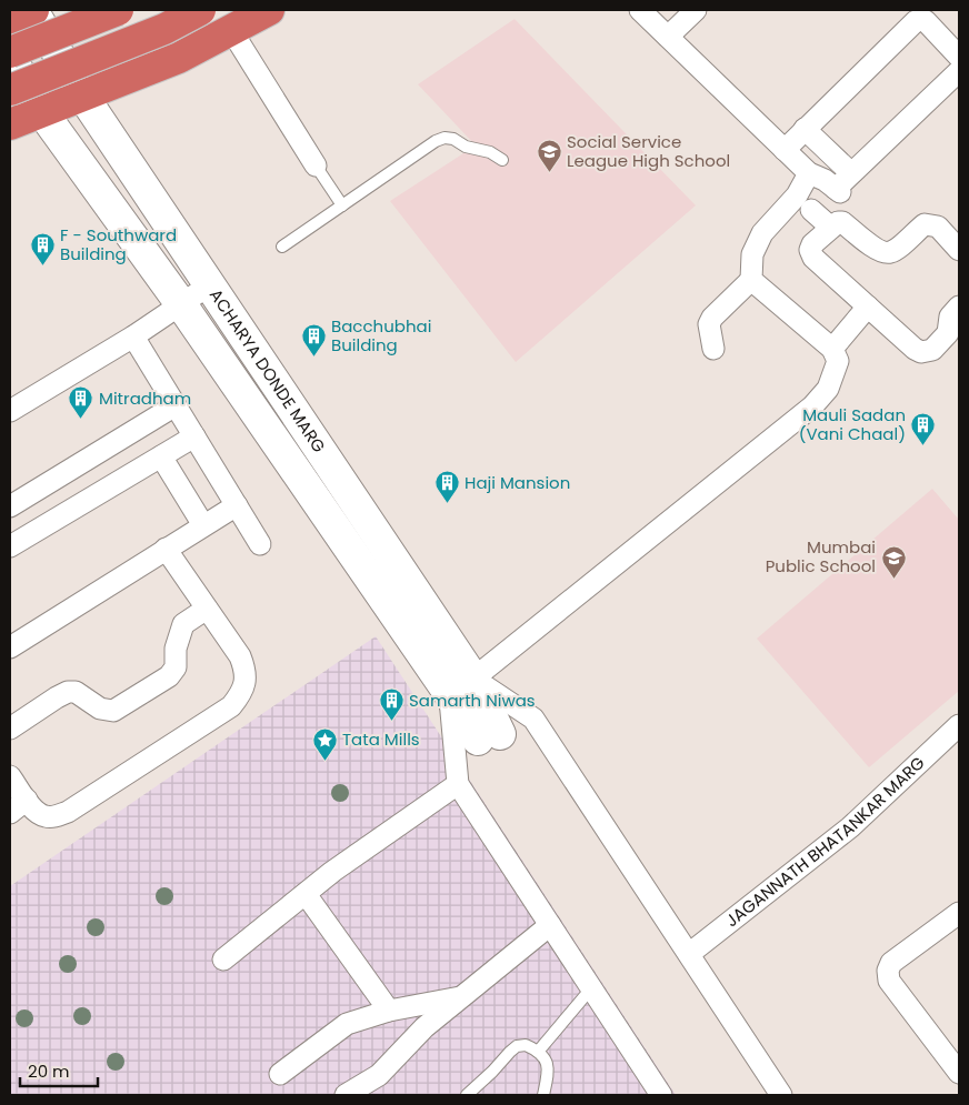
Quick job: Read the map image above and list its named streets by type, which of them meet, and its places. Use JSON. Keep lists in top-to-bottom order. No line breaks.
{"streets":{"main road":["ACHARYA DONDE MARG"],"street":["JAGANNATH BHATANKAR MARG"]},"places":{"school or university":["Social Service League High School","Mumbai Public School"],"building":["F - Southward Building","Bacchubhai Building","Mitradham","Mauli Sadan (Vani Chaal)","Haji Mansion","Samarth Niwas"],"place":["Tata Mills"]},"scale_bar":"20 m"}
